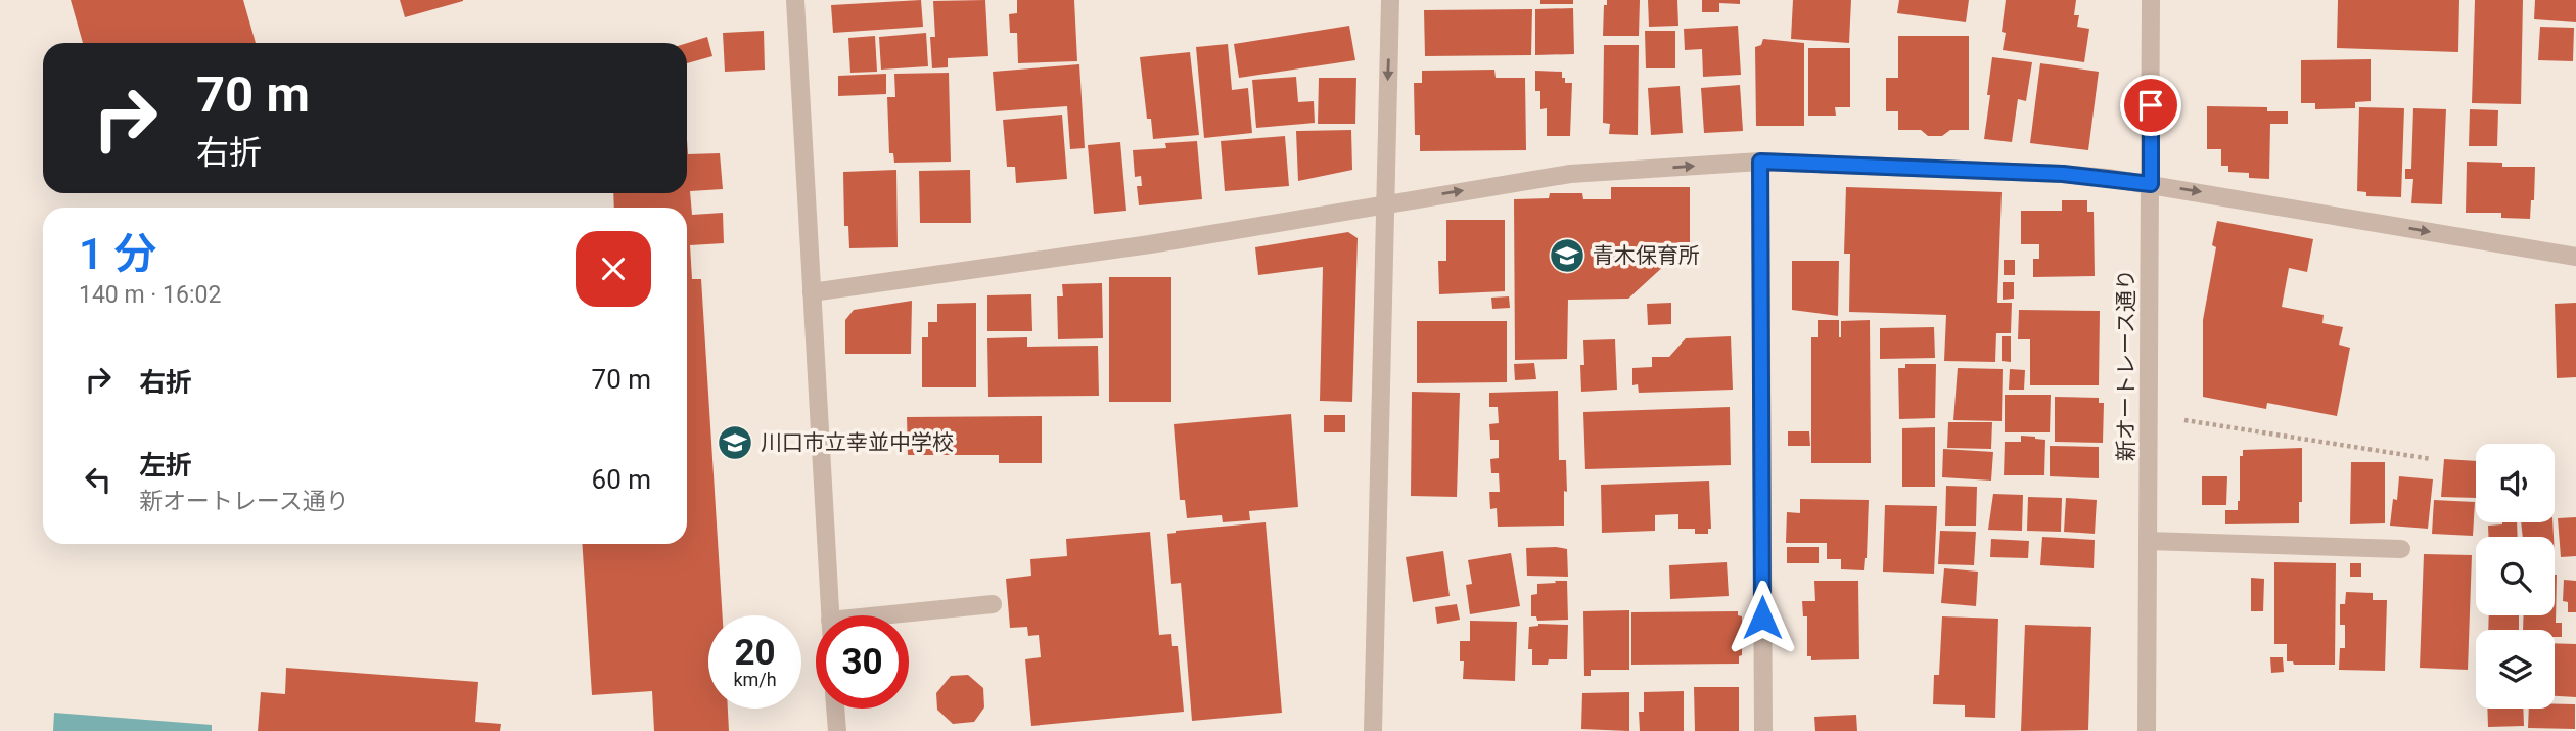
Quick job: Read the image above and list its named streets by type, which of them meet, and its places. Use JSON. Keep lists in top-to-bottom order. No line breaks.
{"streets":{"street":["新オートレース通り"]},"places":{"school or university":["青木保育所","川口市立幸並中学校"]},"page":{"turn":["70 m","右折"],"heading":["1 分","140 m · 16:02"],"list":[{"name":"右折","value":"70 m"},{"name":"左折","note":"新オートレース通り","value":"60 m"}],"speed":"20 km/h","limit":"30"}}
